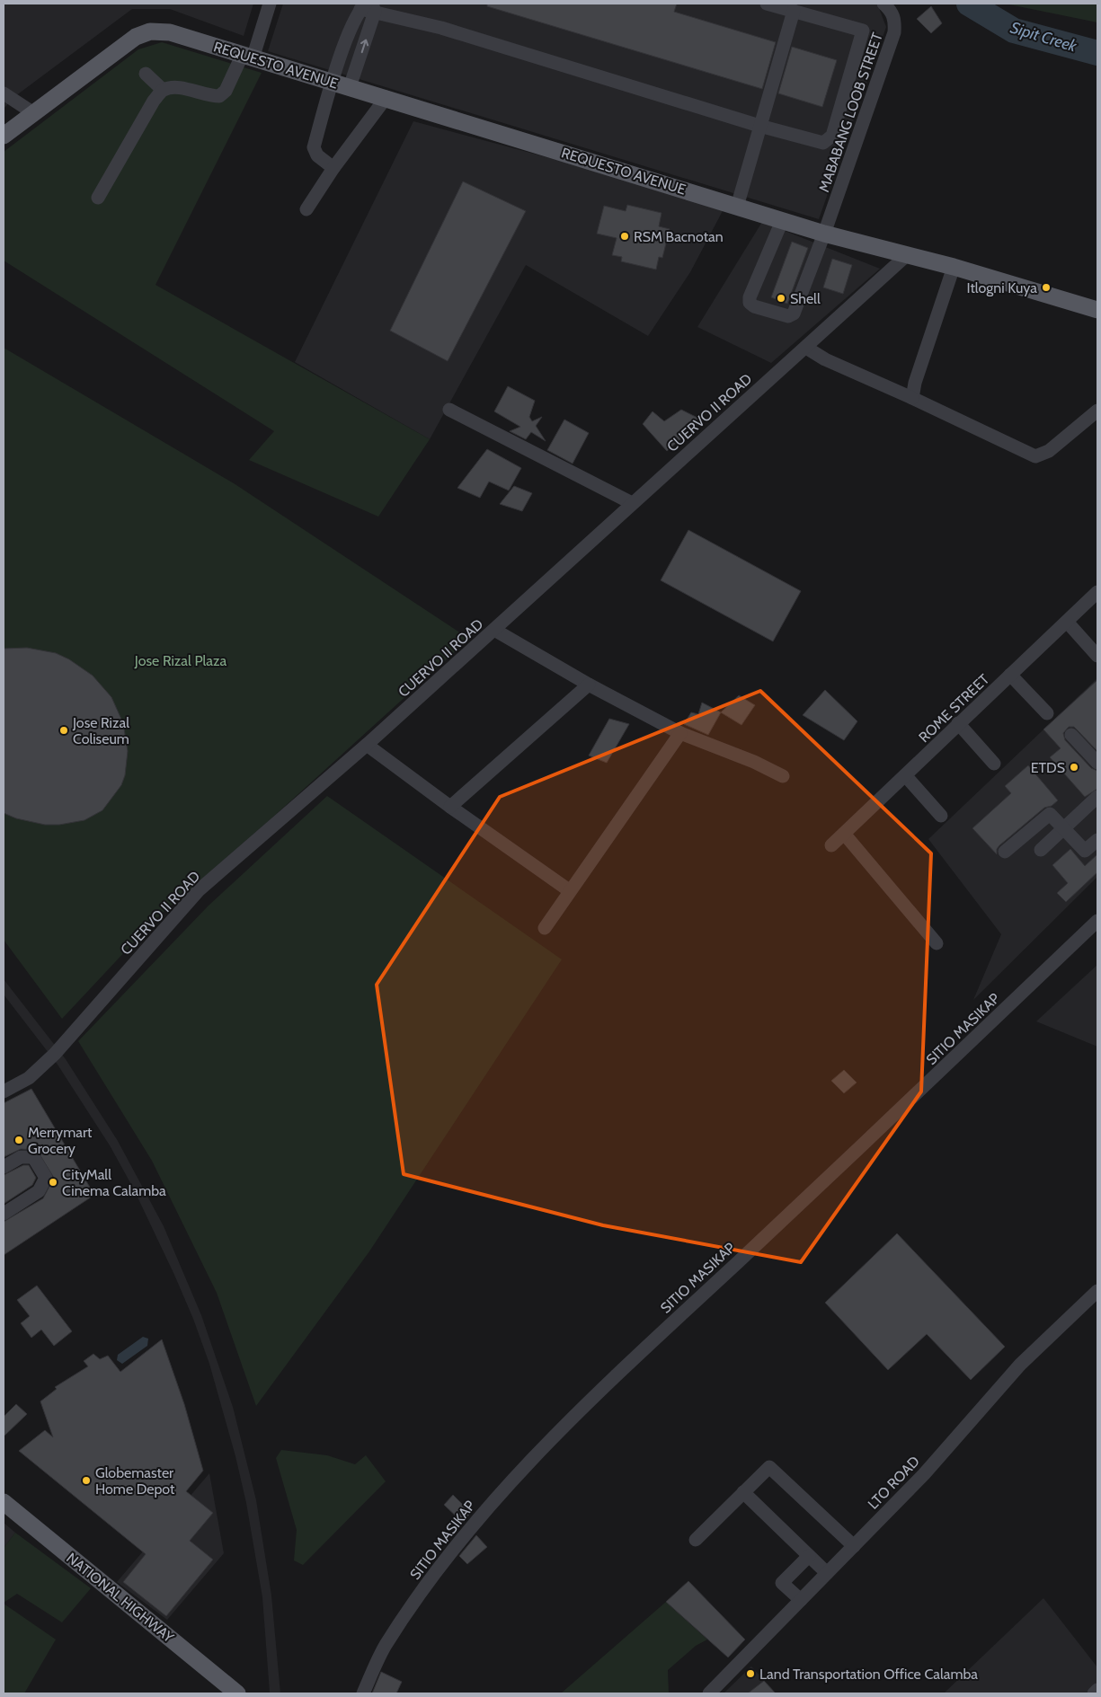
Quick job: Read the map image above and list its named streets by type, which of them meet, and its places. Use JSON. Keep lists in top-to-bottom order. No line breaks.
{"streets":{"main road":["REQUESTO AVENUE","NATIONAL HIGHWAY"],"street":["MABABANG LOOB STREET","CUERVO II ROAD","ROME STREET","SITIO MASIKAP","LTO ROAD"]},"crossings":[["REQUESTO AVENUE","MABABANG LOOB STREET"],["REQUESTO AVENUE","CUERVO II ROAD"]],"water":["Sipit Creek"],"parks":["Jose Rizal Plaza"],"places":["RSM Bacnotan","Itlogni Kuya","Shell","Jose Rizal Coliseum","ETDS","Merrymart Grocery","CityMall Cinema Calamba","Globemaster Home Depot","Land Transportation Office Calamba"]}
